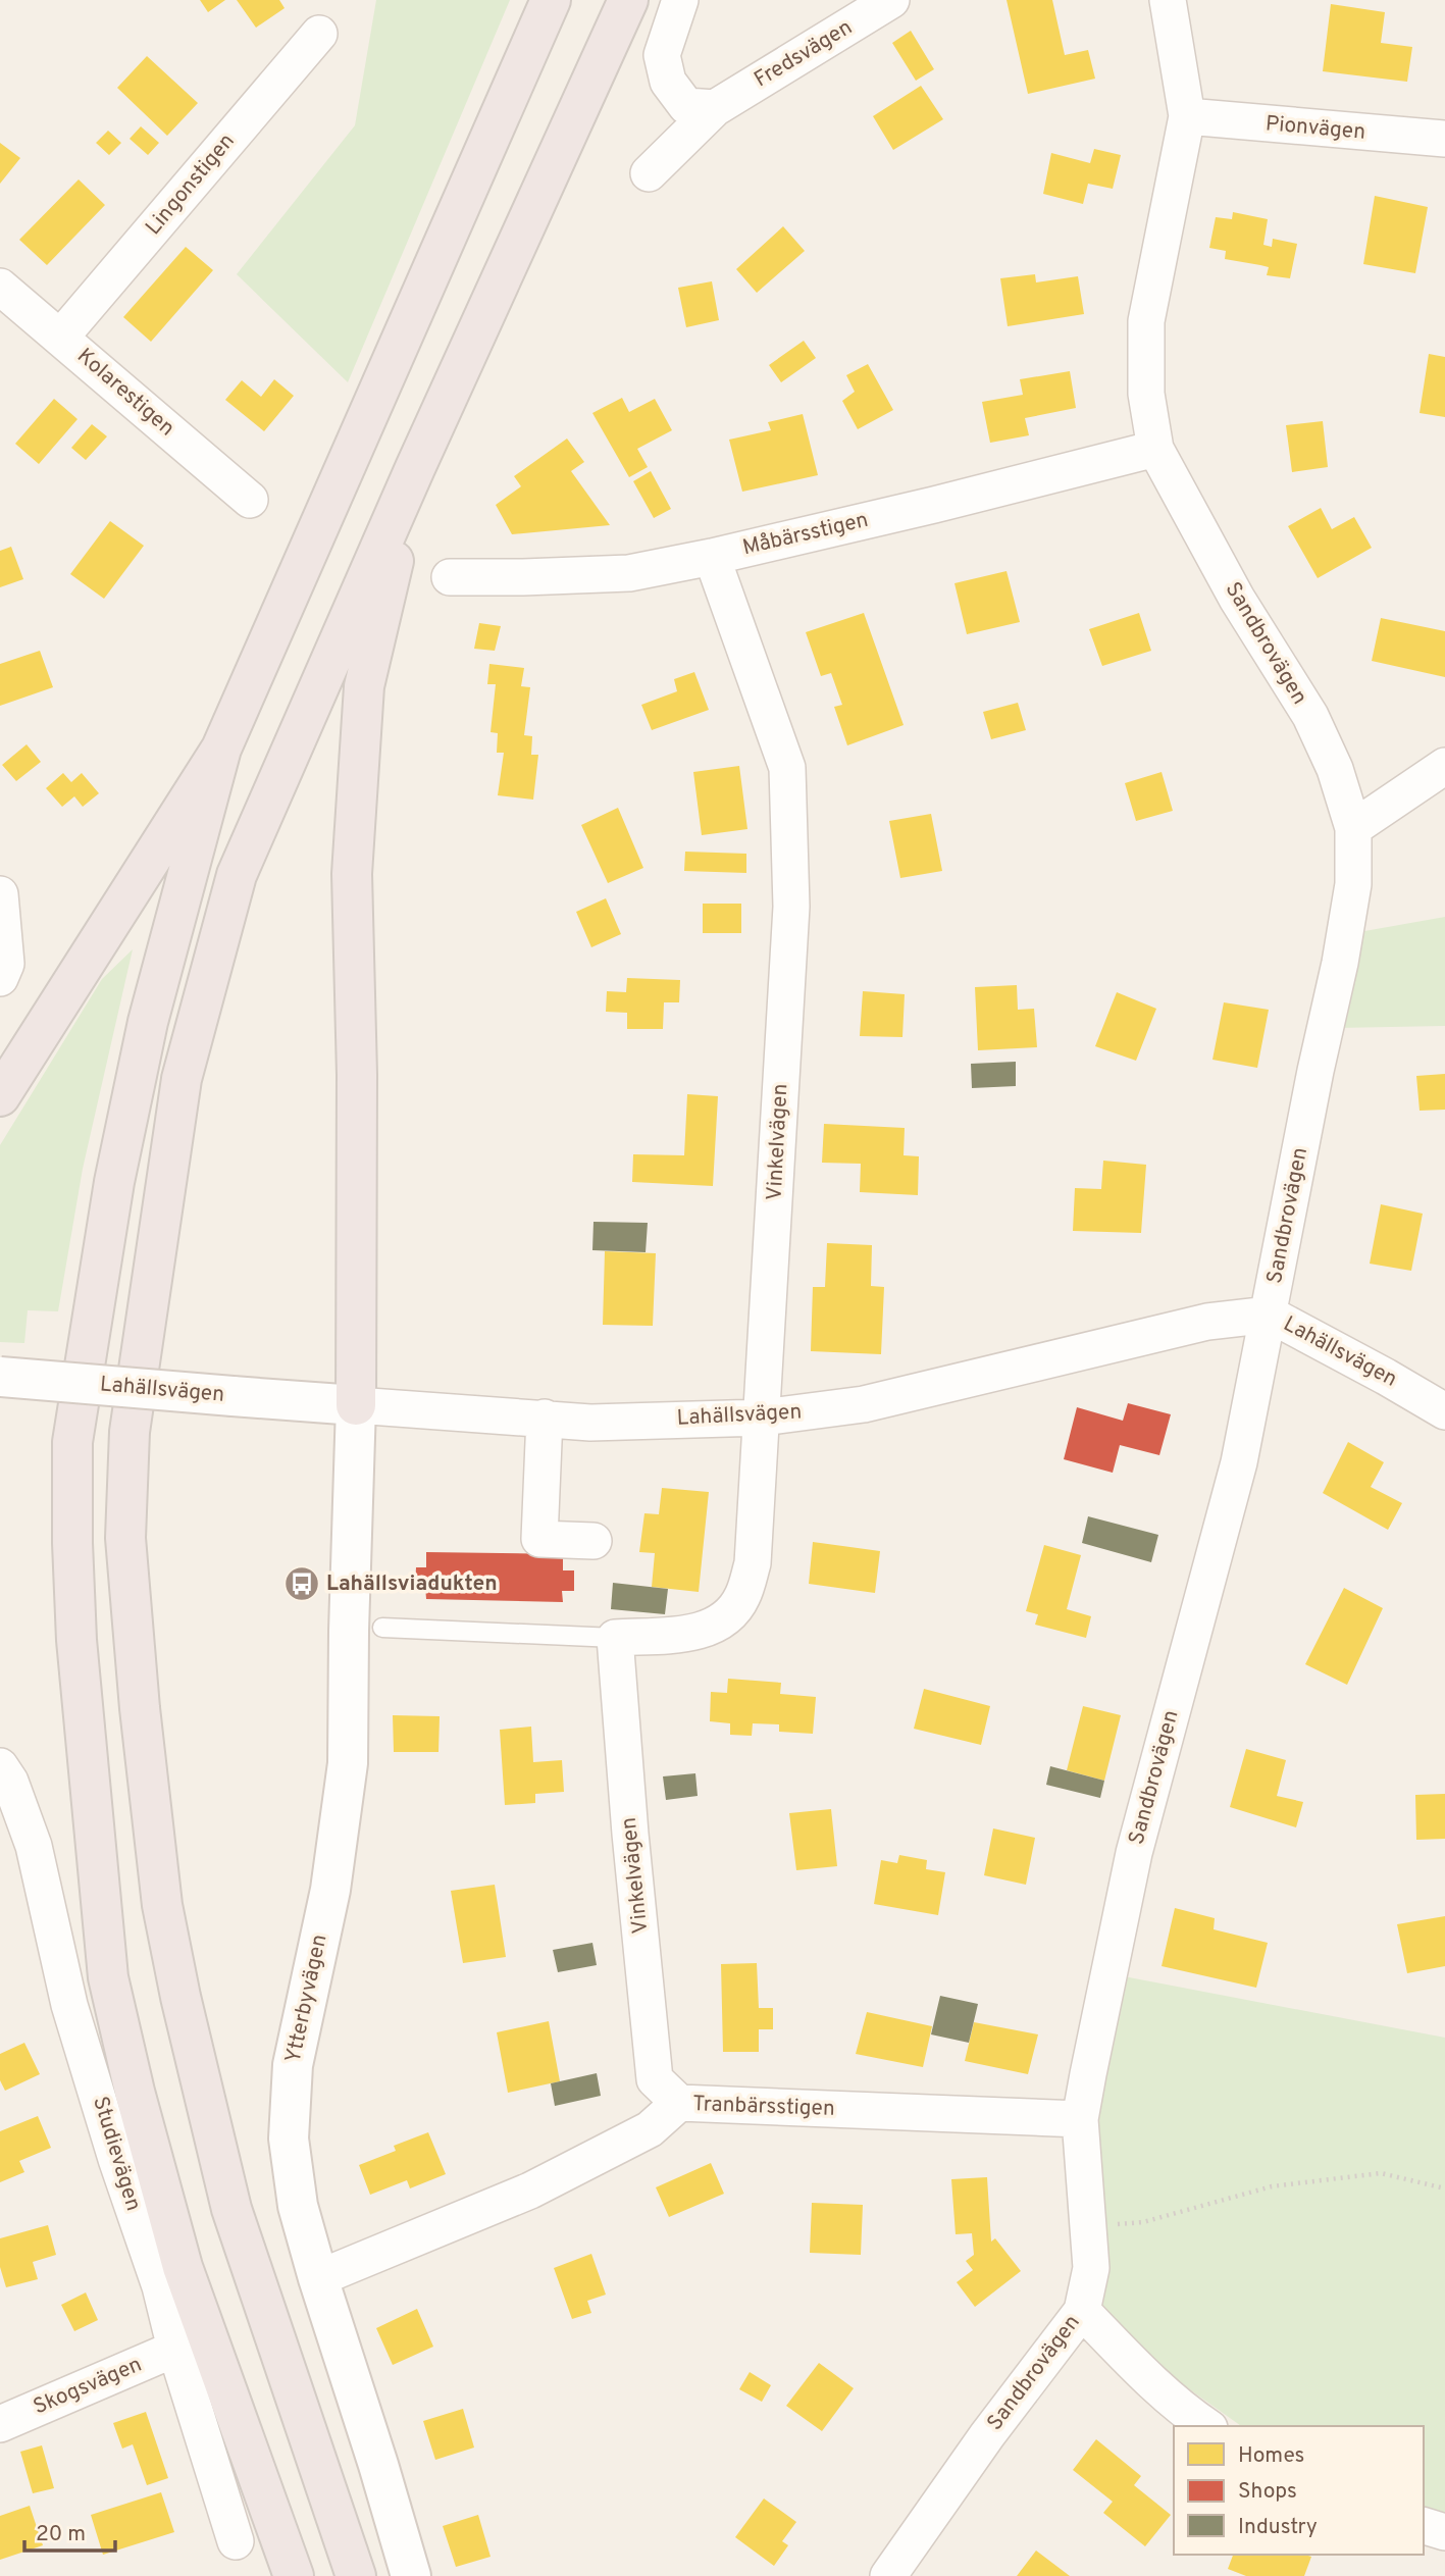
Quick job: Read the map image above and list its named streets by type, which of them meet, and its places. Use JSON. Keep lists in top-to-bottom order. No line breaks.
{"streets":{"street":["Fredsvägen","Pionvägen","Lingonstigen","Kolarestigen","Måbärsstigen","Sandbrovägen","Vinkelvägen","Lahällsvägen","Ytterbyvägen","Tranbärsstigen","Studievägen","Skogsvägen"]},"crossings":[["Pionvägen","Sandbrovägen"],["Lingonstigen","Kolarestigen"],["Måbärsstigen","Sandbrovägen"],["Måbärsstigen","Vinkelvägen"],["Sandbrovägen","Lahällsvägen"],["Sandbrovägen","Tranbärsstigen"],["Vinkelvägen","Lahällsvägen"],["Vinkelvägen","Tranbärsstigen"],["Lahällsvägen","Ytterbyvägen"],["Ytterbyvägen","Tranbärsstigen"],["Studievägen","Skogsvägen"]],"places":{"bus stop":["Lahällsviadukten"]},"legend":["Homes","Shops","Industry"],"scale_bar":"20 m"}
